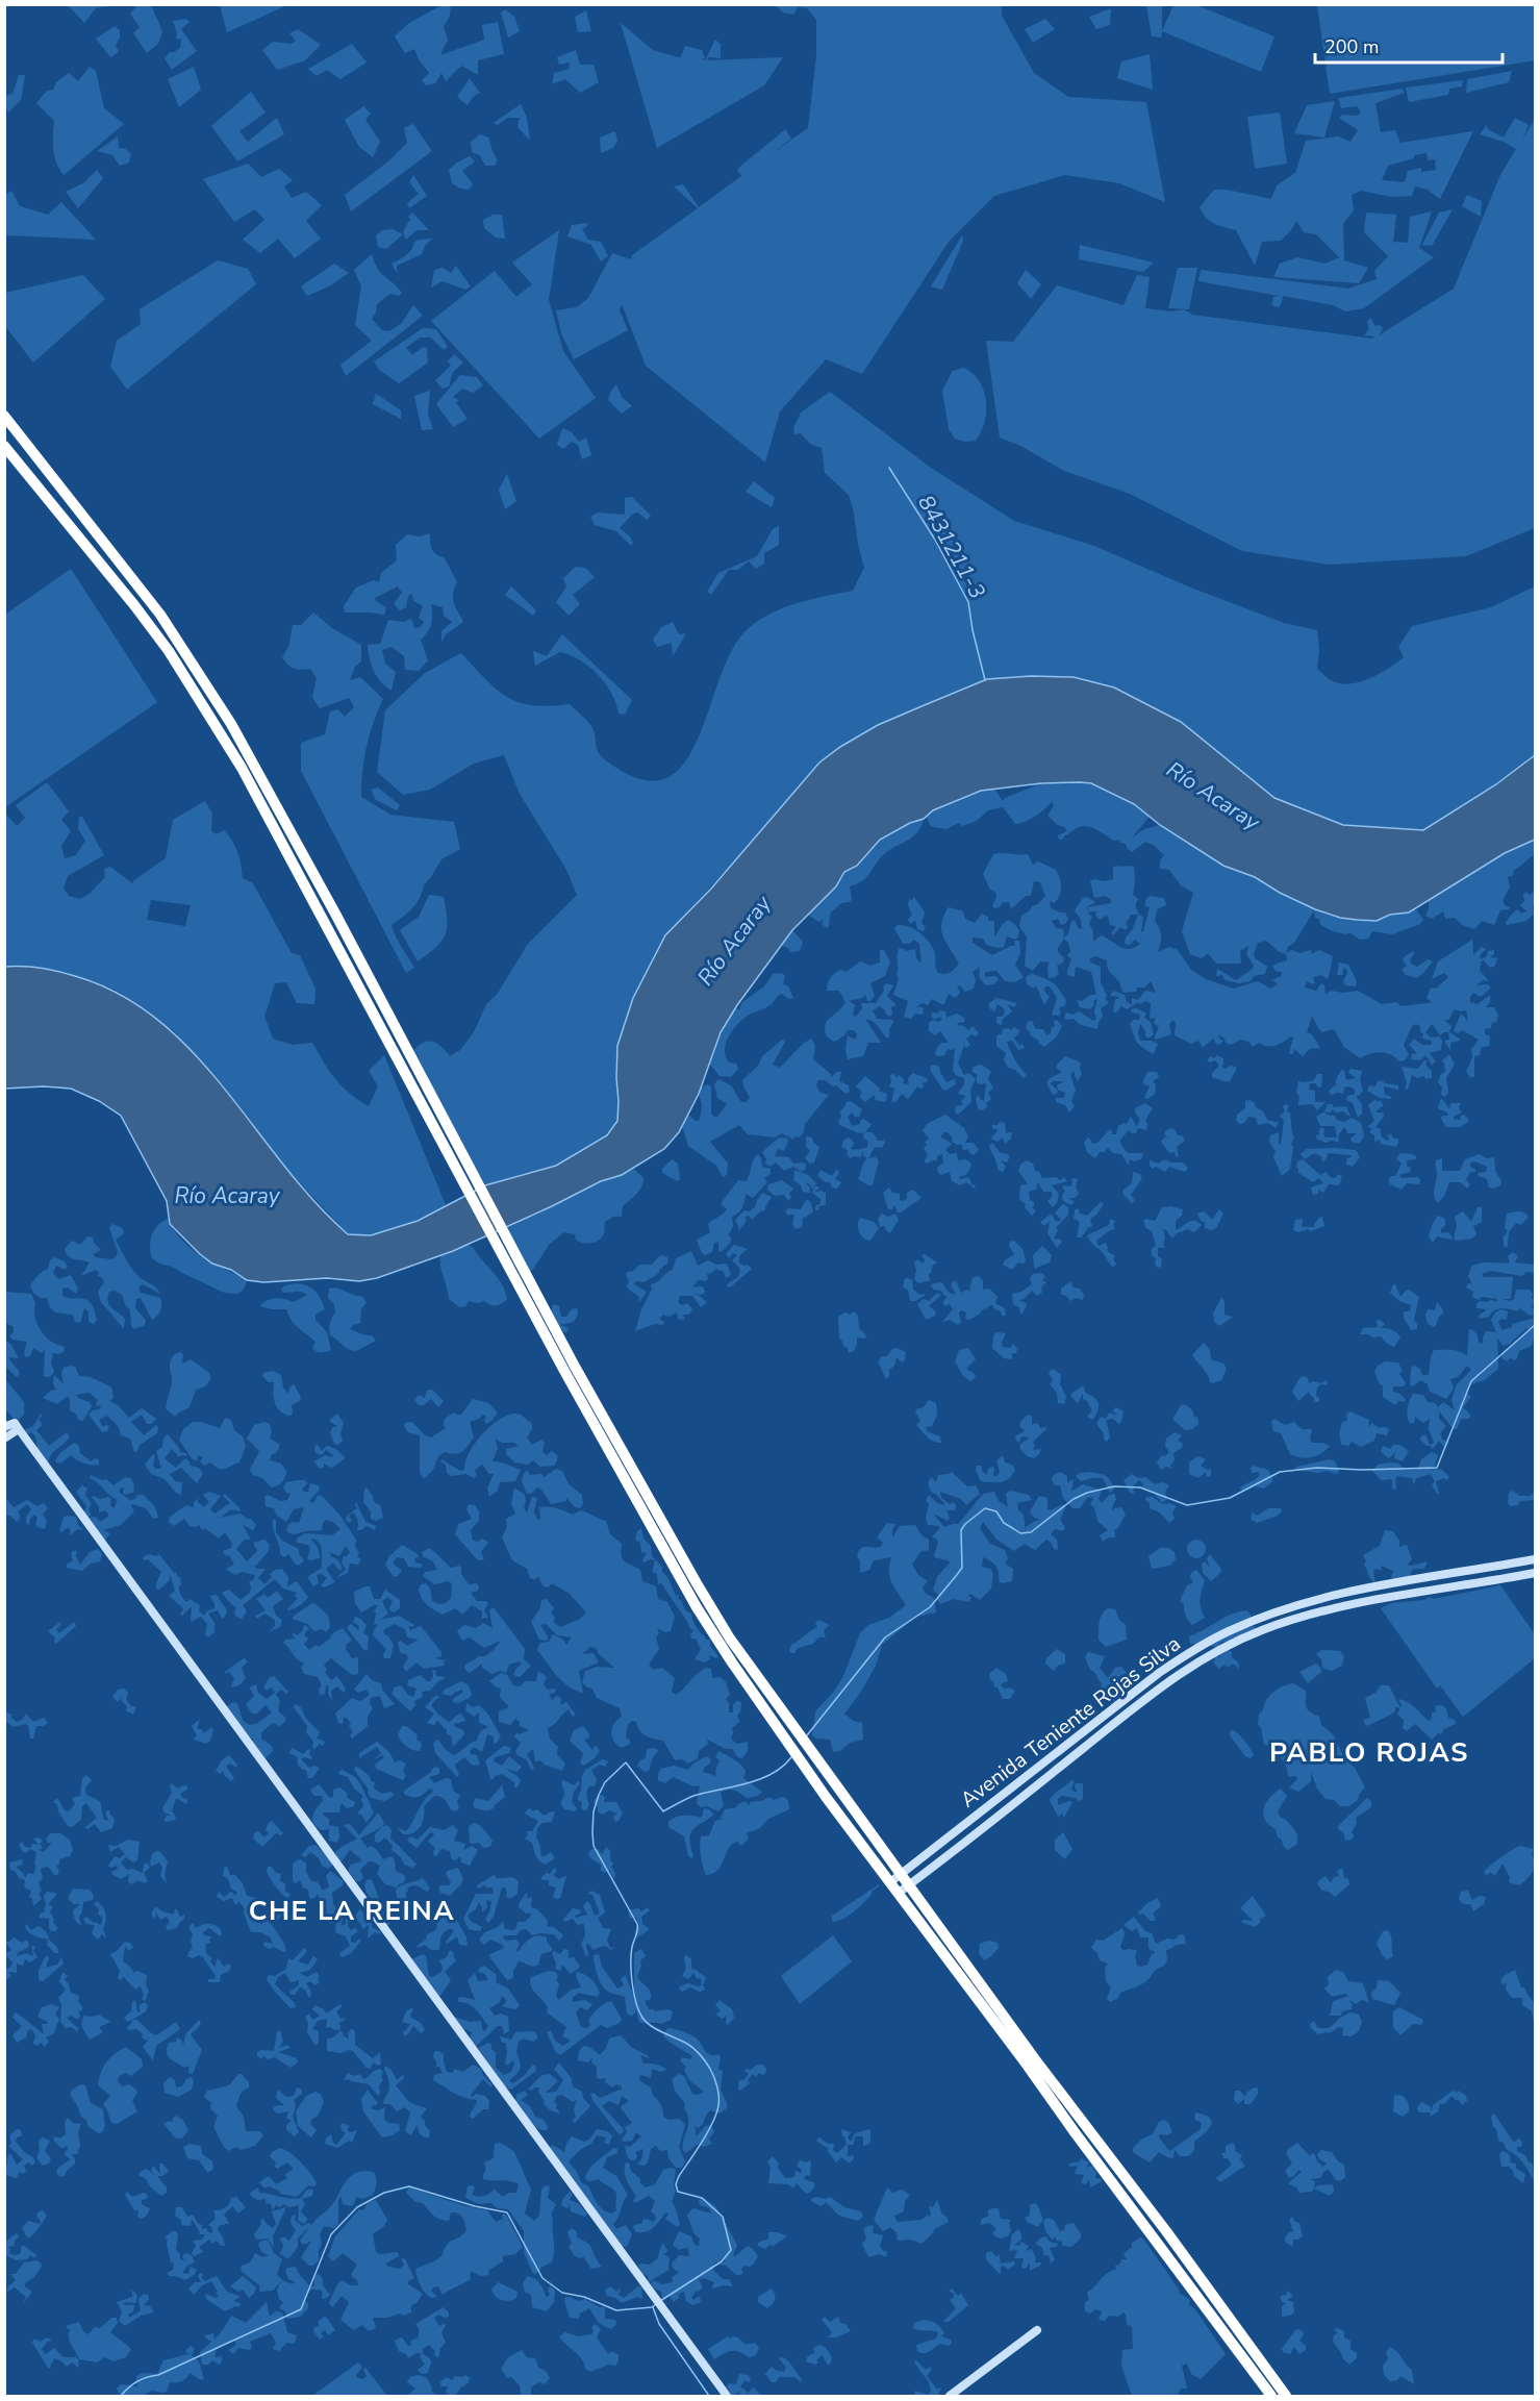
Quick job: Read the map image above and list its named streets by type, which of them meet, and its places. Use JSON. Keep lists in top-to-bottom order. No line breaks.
{"streets":{"street":["Avenida Teniente Rojas Silva"]},"districts":["PABLO ROJAS","CHE LA REINA"],"water":["8431211-3","Río Acaray"],"scale_bar":"200 m"}
